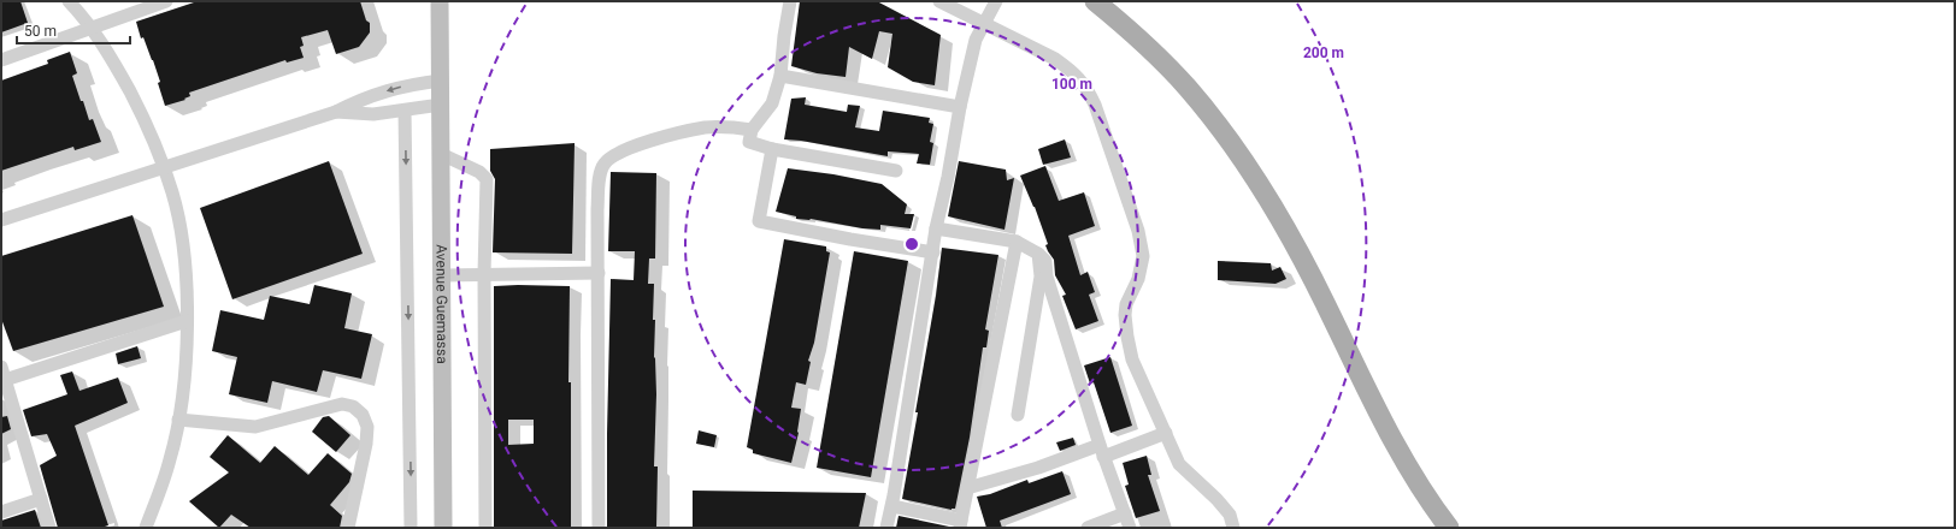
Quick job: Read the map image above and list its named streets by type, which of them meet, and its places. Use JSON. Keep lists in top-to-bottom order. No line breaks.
{"streets":{"main road":["Avenue Guemassa"]},"scale_bar":"50 m","rings":["200 m","100 m"]}
